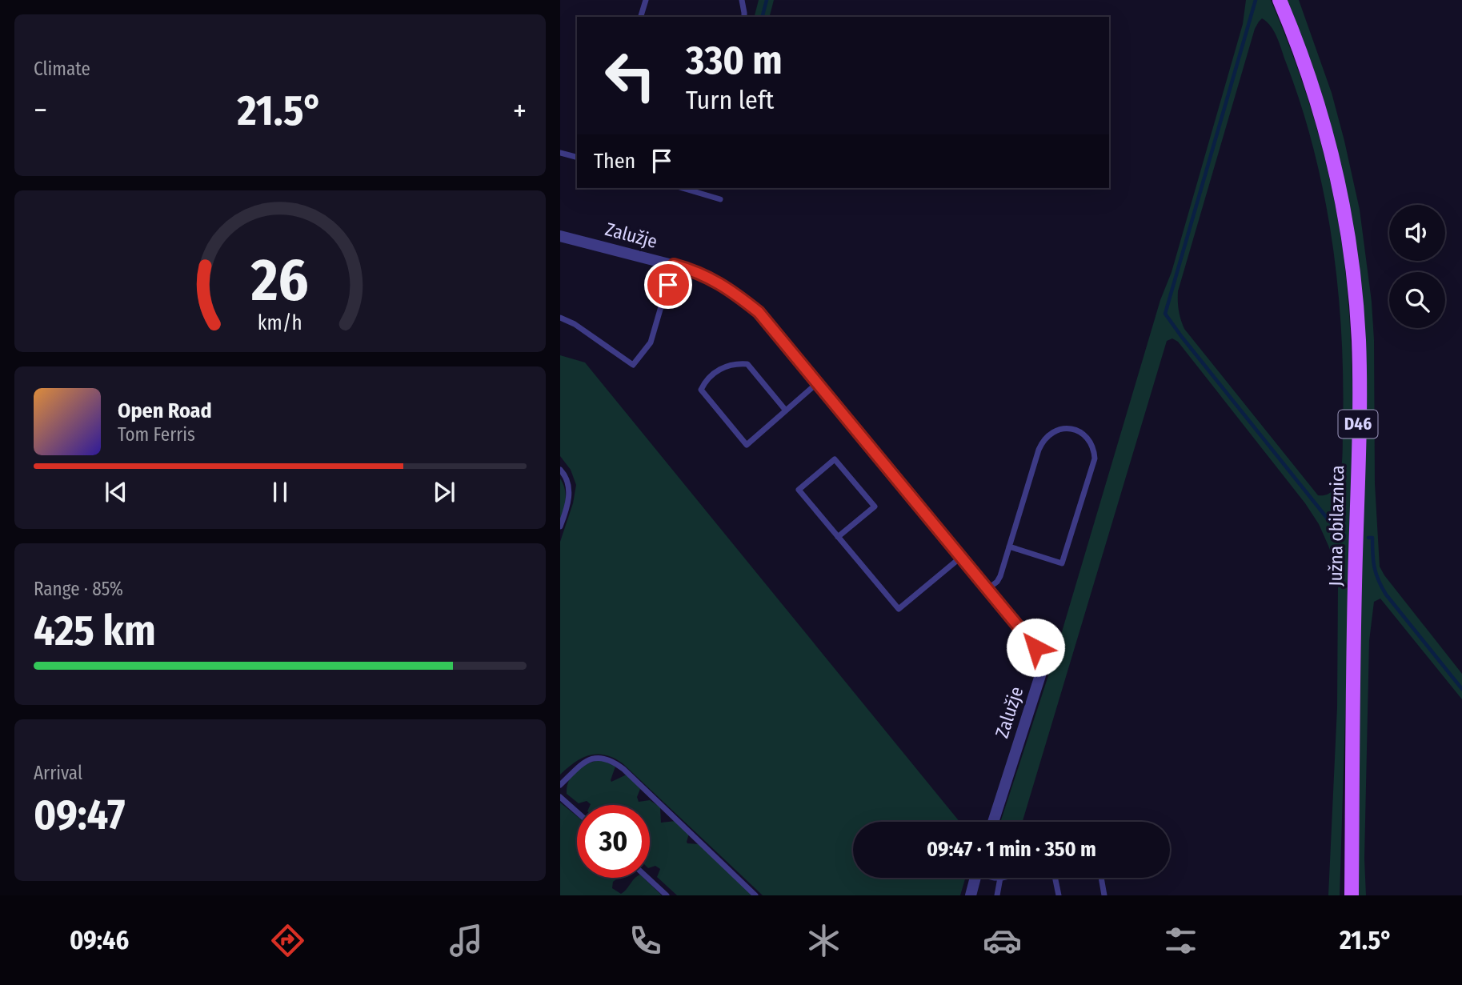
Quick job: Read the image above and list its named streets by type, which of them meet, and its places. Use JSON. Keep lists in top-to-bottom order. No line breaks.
{"streets":{"main road":["D46","Južna obilaznica"],"street":["Zalužje"]},"page":{"tile":["Climate",["Range · 85%","425 km"],["Arrival","09:47"]],"turn":["330 m","Turn left"],"heat":["−","21.5°","+"],"then":"Then","song":["Open Road","Tom Ferris"],"limit":"30","trip":"09:47 · 1 min · 350 m","tabs":["09:46","21.5°"],"gauge":["26","km/h"]}}
